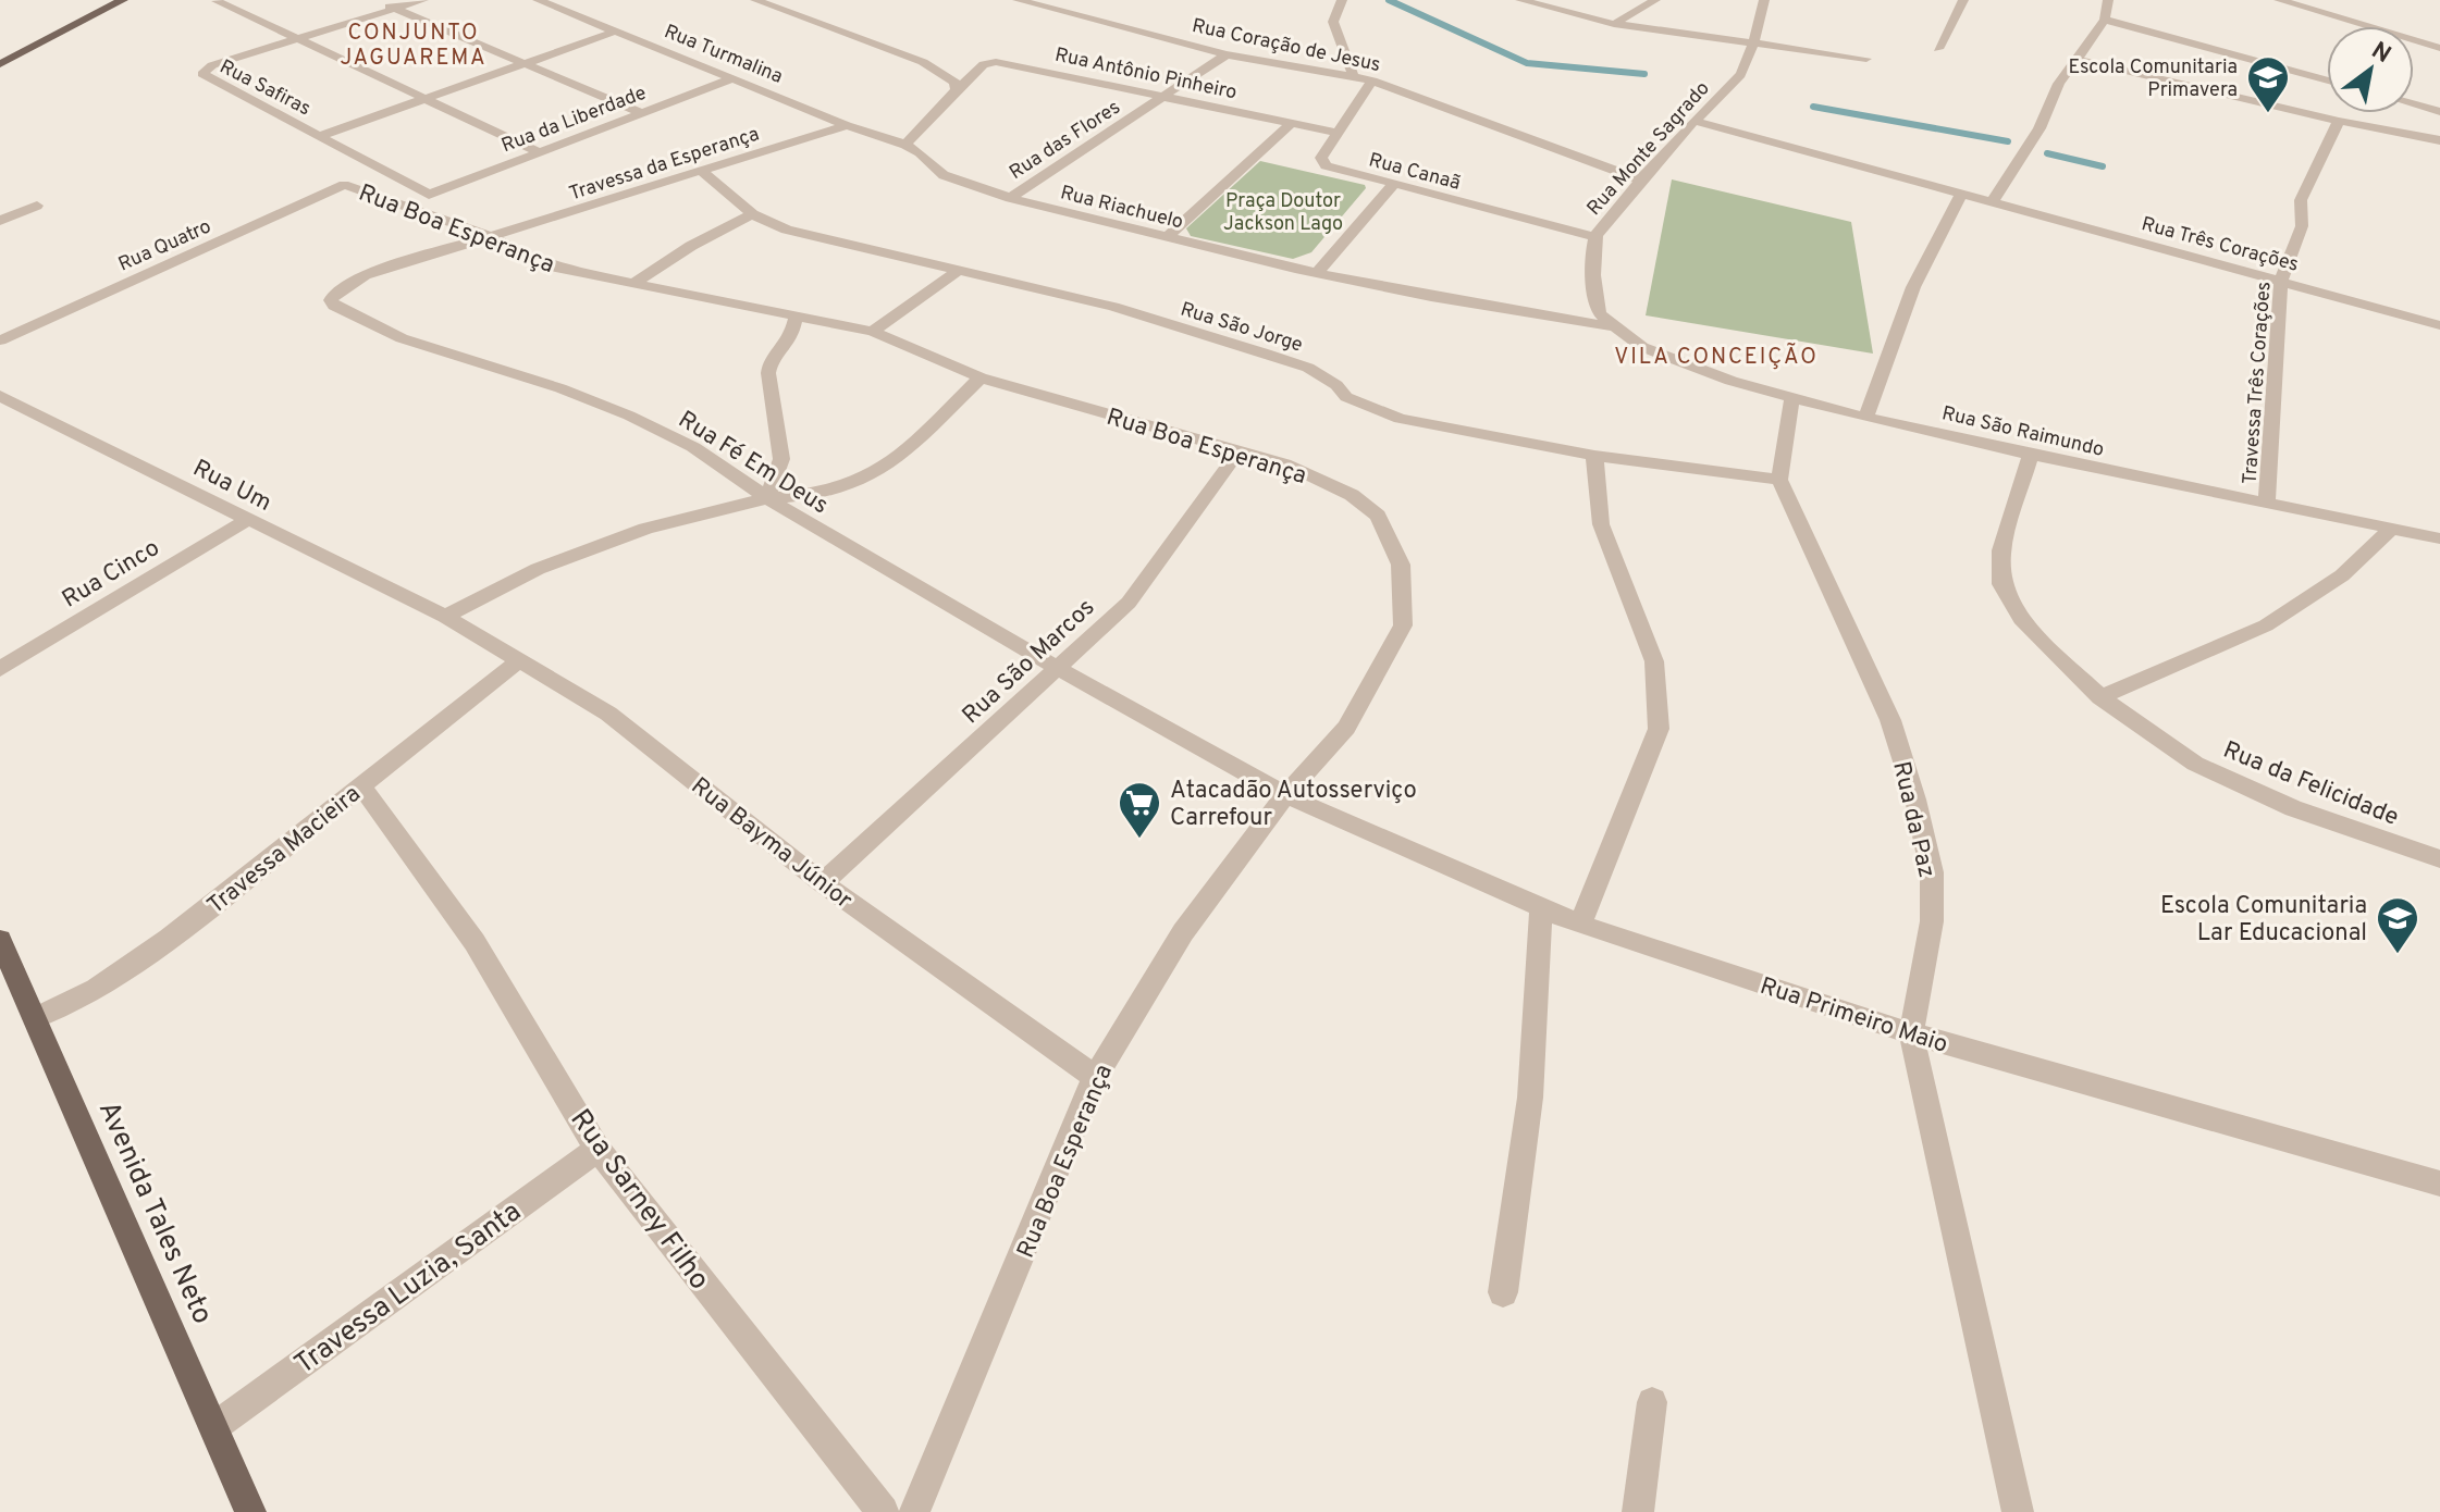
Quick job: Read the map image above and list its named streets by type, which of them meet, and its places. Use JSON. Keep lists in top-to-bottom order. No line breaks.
{"streets":{"main road":["Avenida Tales Neto"],"street":["Rua Coração de Jesus","Rua Turmalina","Rua Antônio Pinheiro","Rua Safiras","Rua da Liberdade","Rua das Flores","Rua Monte Sagrado","Travessa da Esperança","Rua Canaã","Rua Riachuelo","Rua Boa Esperança","Rua Três Corações","Rua Quatro","Rua São Jorge","Travessa Três Corações","Rua São Raimundo","Rua Fé Em Deus","Rua Um","Rua Cinco","Rua São Marcos","Rua da Felicidade","Rua da Paz","Rua Bayma Júnior","Travessa Macieira","Rua Primeiro Maio","Rua Sarney Filho","Travessa Luzia, Santa"]},"crossings":[["Rua Coração de Jesus","Rua das Flores"],["Rua Coração de Jesus","Rua Monte Sagrado"],["Rua Coração de Jesus","Rua Canaã"],["Rua Turmalina","Rua da Liberdade"],["Rua Turmalina","Travessa da Esperança"],["Rua Turmalina","Rua Riachuelo"],["Rua Antônio Pinheiro","Rua das Flores"],["Rua Antônio Pinheiro","Rua Canaã"],["Rua Antônio Pinheiro","Rua Riachuelo"],["Rua Safiras","Rua da Liberdade"],["Rua das Flores","Rua Riachuelo"],["Rua Monte Sagrado","Rua Canaã"],["Rua Monte Sagrado","Rua Riachuelo"],["Rua Monte Sagrado","Rua Três Corações"],["Rua Monte Sagrado","Rua São Raimundo"],["Travessa da Esperança","Rua Riachuelo"],["Travessa da Esperança","Rua Boa Esperança"],["Travessa da Esperança","Rua São Jorge"],["Travessa da Esperança","Rua Fé Em Deus"],["Rua Riachuelo","Rua São Raimundo"],["Rua Boa Esperança","Rua Quatro"],["Rua Boa Esperança","Rua Fé Em Deus"],["Rua Boa Esperança","Rua São Marcos"],["Rua Boa Esperança","Rua Bayma Júnior"],["Rua Boa Esperança","Rua Primeiro Maio"],["Rua Três Corações","Travessa Três Corações"],["Rua São Jorge","Rua da Paz"],["Travessa Três Corações","Rua São Raimundo"],["Rua São Raimundo","Rua da Felicidade"],["Rua Fé Em Deus","Rua São Marcos"],["Rua Fé Em Deus","Rua Primeiro Maio"],["Rua Um","Rua Cinco"],["Rua Um","Rua Bayma Júnior"],["Rua São Marcos","Rua Bayma Júnior"],["Rua da Paz","Rua Primeiro Maio"],["Rua Bayma Júnior","Travessa Macieira"],["Travessa Macieira","Rua Sarney Filho"],["Travessa Macieira","Avenida Tales Neto"],["Rua Sarney Filho","Travessa Luzia, Santa"],["Avenida Tales Neto","Travessa Luzia, Santa"]],"districts":["CONJUNTO JAGUAREMA","VILA CONCEIÇÃO"],"parks":["Praça Doutor Jackson Lago"],"places":{"school or university":["Escola Comunitaria Primavera","Escola Comunitaria Lar Educacional"],"supermarket":["Atacadão Autosserviço Carrefour"]},"north":"top right"}
